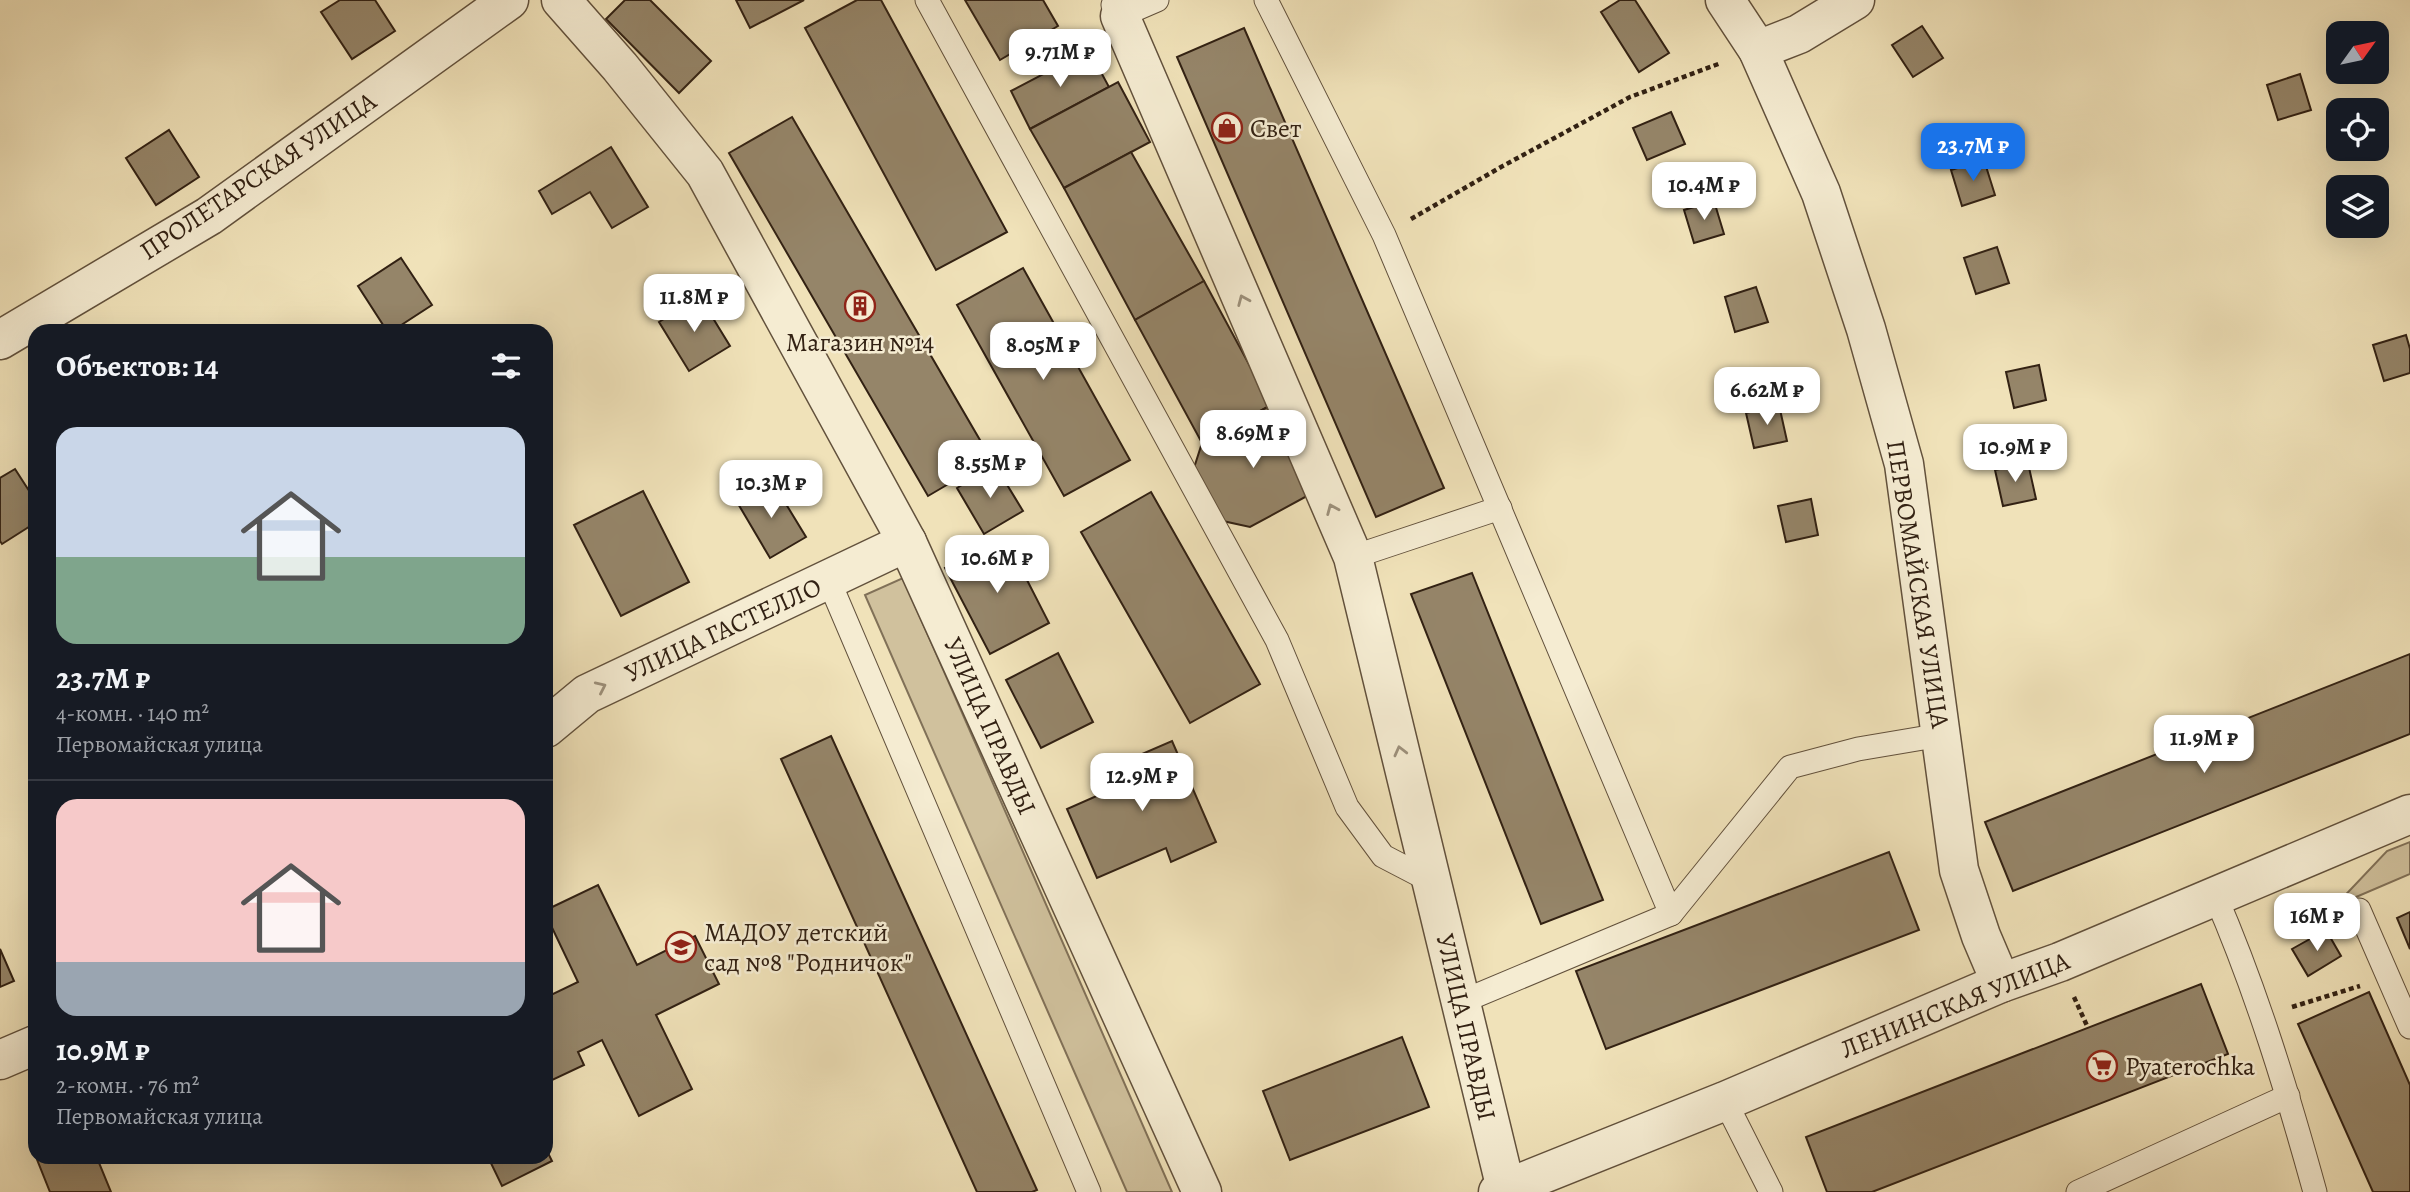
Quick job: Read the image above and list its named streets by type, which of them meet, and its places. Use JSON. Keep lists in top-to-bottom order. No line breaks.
{"streets":{"street":["ПРОЛЕТАРСКАЯ УЛИЦА","ПЕРВОМАЙСКАЯ УЛИЦА","УЛИЦА ГАСТЕЛЛО","УЛИЦА ПРАВДЫ","ЛЕНИНСКАЯ УЛИЦА"]},"crossings":[["ПЕРВОМАЙСКАЯ УЛИЦА","ЛЕНИНСКАЯ УЛИЦА"],["УЛИЦА ГАСТЕЛЛО","УЛИЦА ПРАВДЫ"],["УЛИЦА ПРАВДЫ","ЛЕНИНСКАЯ УЛИЦА"]],"one_way":["УЛИЦА ГАСТЕЛЛО","УЛИЦА ПРАВДЫ"],"places":{"shop":["Свет"],"building":["Магазин №14"],"school or university":["МАДОУ детский сад №8 \"Родничок\""],"supermarket":["Pyaterochka"]},"north":"top right","page":{"price":["9.71M ₽","23.7M ₽","10.4M ₽","11.8M ₽","8.05M ₽","6.62M ₽","8.69M ₽","10.9M ₽","8.55M ₽","10.3M ₽","10.6M ₽","11.9M ₽","12.9M ₽","16M ₽"],"heading":"Объектов: 14","list":[{"name":"23.7M ₽","note":"4-комн. · 140 m² · Первомайская улица"},{"name":"10.9M ₽","note":"2-комн. · 76 m² · Первомайская улица"}]}}
